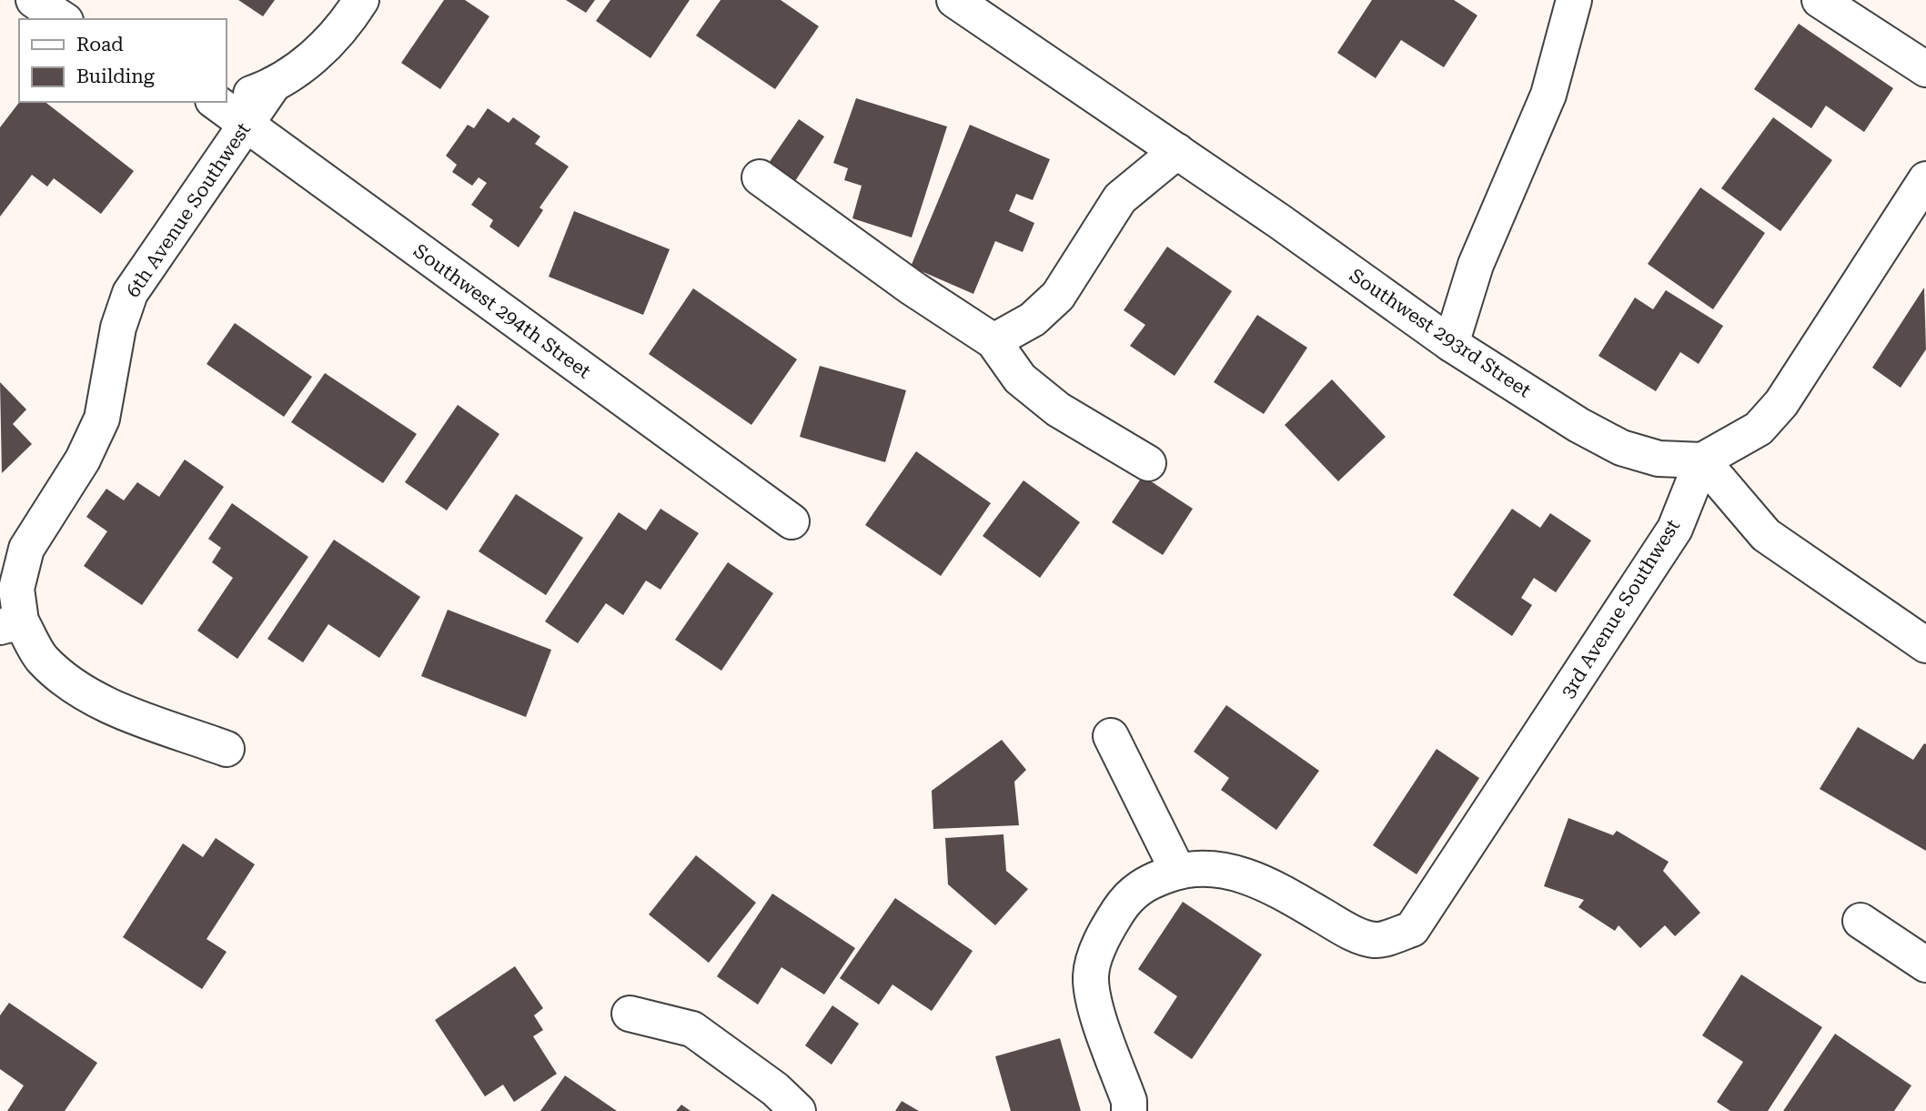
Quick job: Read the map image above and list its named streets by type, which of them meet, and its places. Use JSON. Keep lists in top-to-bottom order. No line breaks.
{"streets":{"street":["6th Avenue Southwest","Southwest 294th Street","Southwest 293rd Street","3rd Avenue Southwest"]},"crossings":[["6th Avenue Southwest","Southwest 294th Street"],["Southwest 293rd Street","3rd Avenue Southwest"]],"legend":["Road","Building"]}
